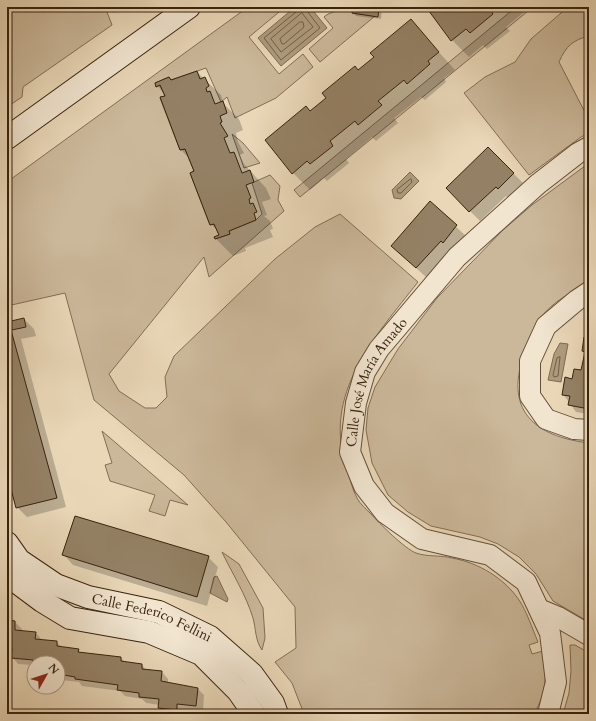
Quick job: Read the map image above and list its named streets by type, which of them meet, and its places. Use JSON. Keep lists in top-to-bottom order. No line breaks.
{"streets":{"street":["Calle José María Amado","Calle Federico Fellini"]},"north":"top right"}
